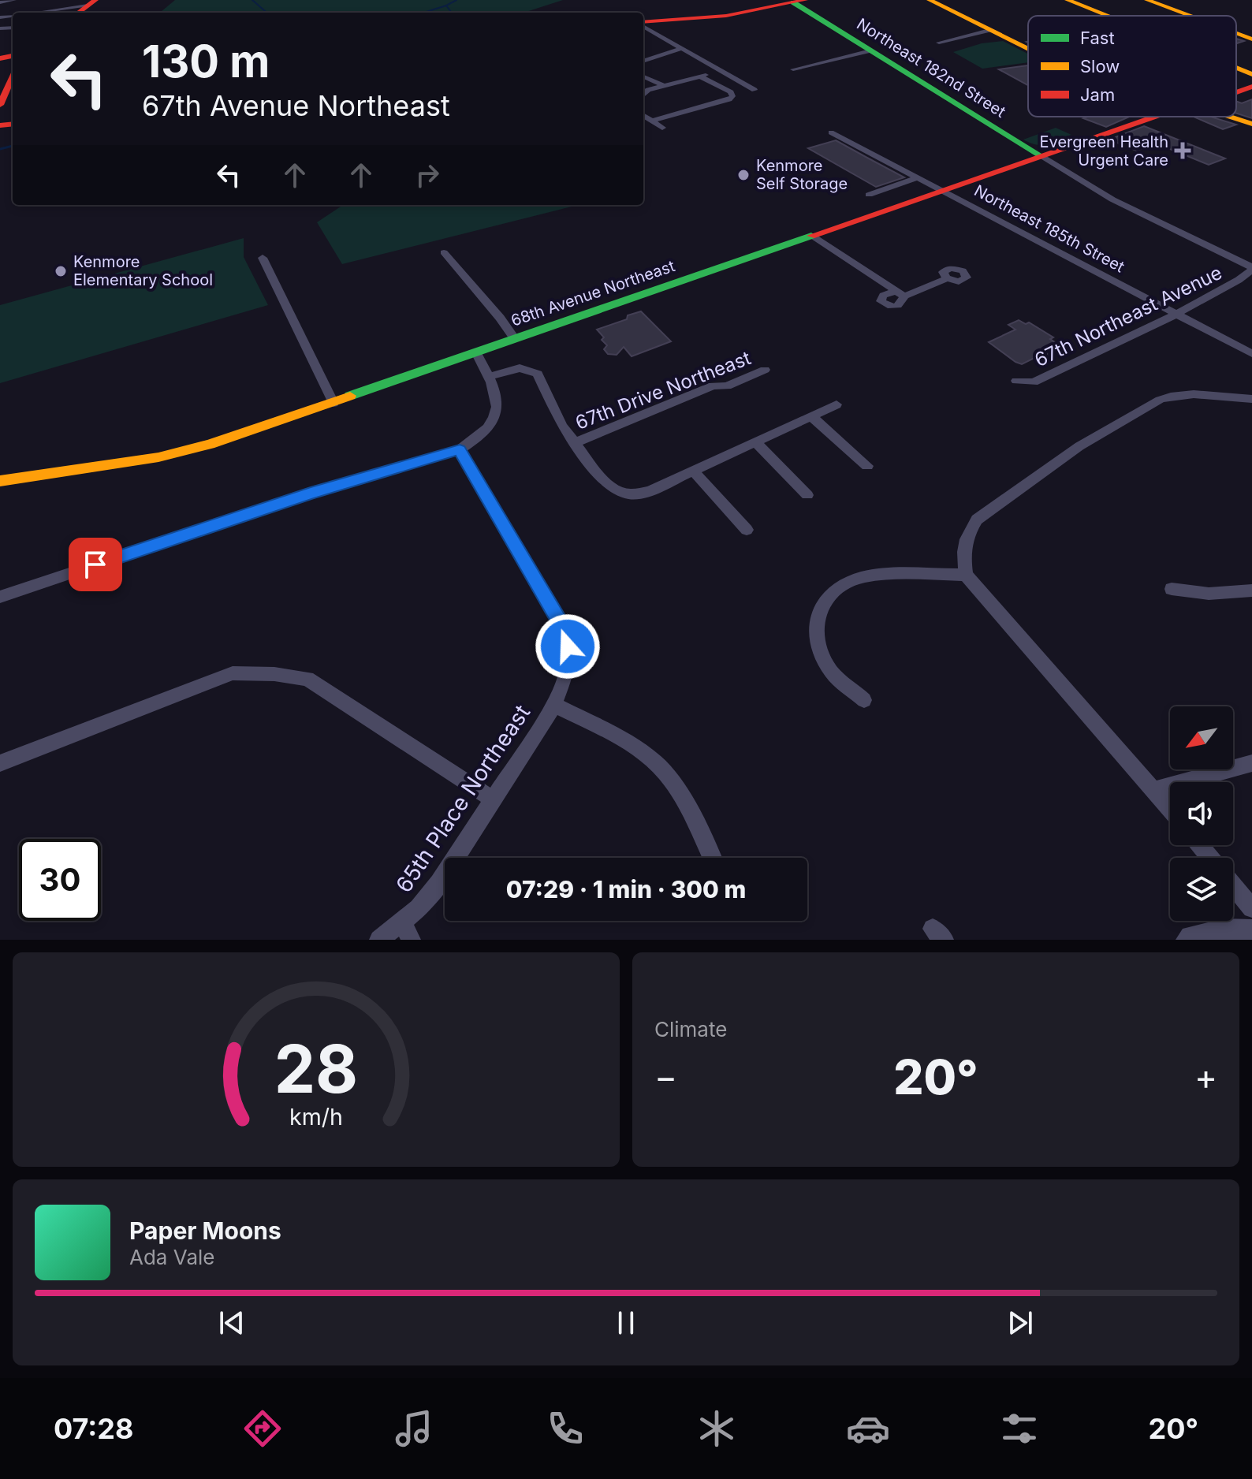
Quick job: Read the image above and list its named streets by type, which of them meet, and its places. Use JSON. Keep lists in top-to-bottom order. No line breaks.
{"streets":{"street":["Northeast 182nd Street","Northeast 185th Street","68th Avenue Northeast","67th Northeast Avenue","67th Drive Northeast","65th Place Northeast"]},"crossings":[["Northeast 182nd Street","68th Avenue Northeast"],["Northeast 182nd Street","67th Northeast Avenue"],["Northeast 185th Street","68th Avenue Northeast"],["Northeast 185th Street","67th Northeast Avenue"]],"places":{"health":["Evergreen Health Urgent Care"],"other":["Kenmore Self Storage","Kenmore Elementary School"]},"legend":["Fast","Slow","Jam"],"north":"bottom left","page":{"turn":["130 m","67th Avenue Northeast"],"limit":"30","trip":"07:29 · 1 min · 300 m","tile":"Climate","heat":["−","20°","+"],"song":["Paper Moons","Ada Vale"],"tabs":["07:28","20°"],"gauge":["28","km/h"]}}
